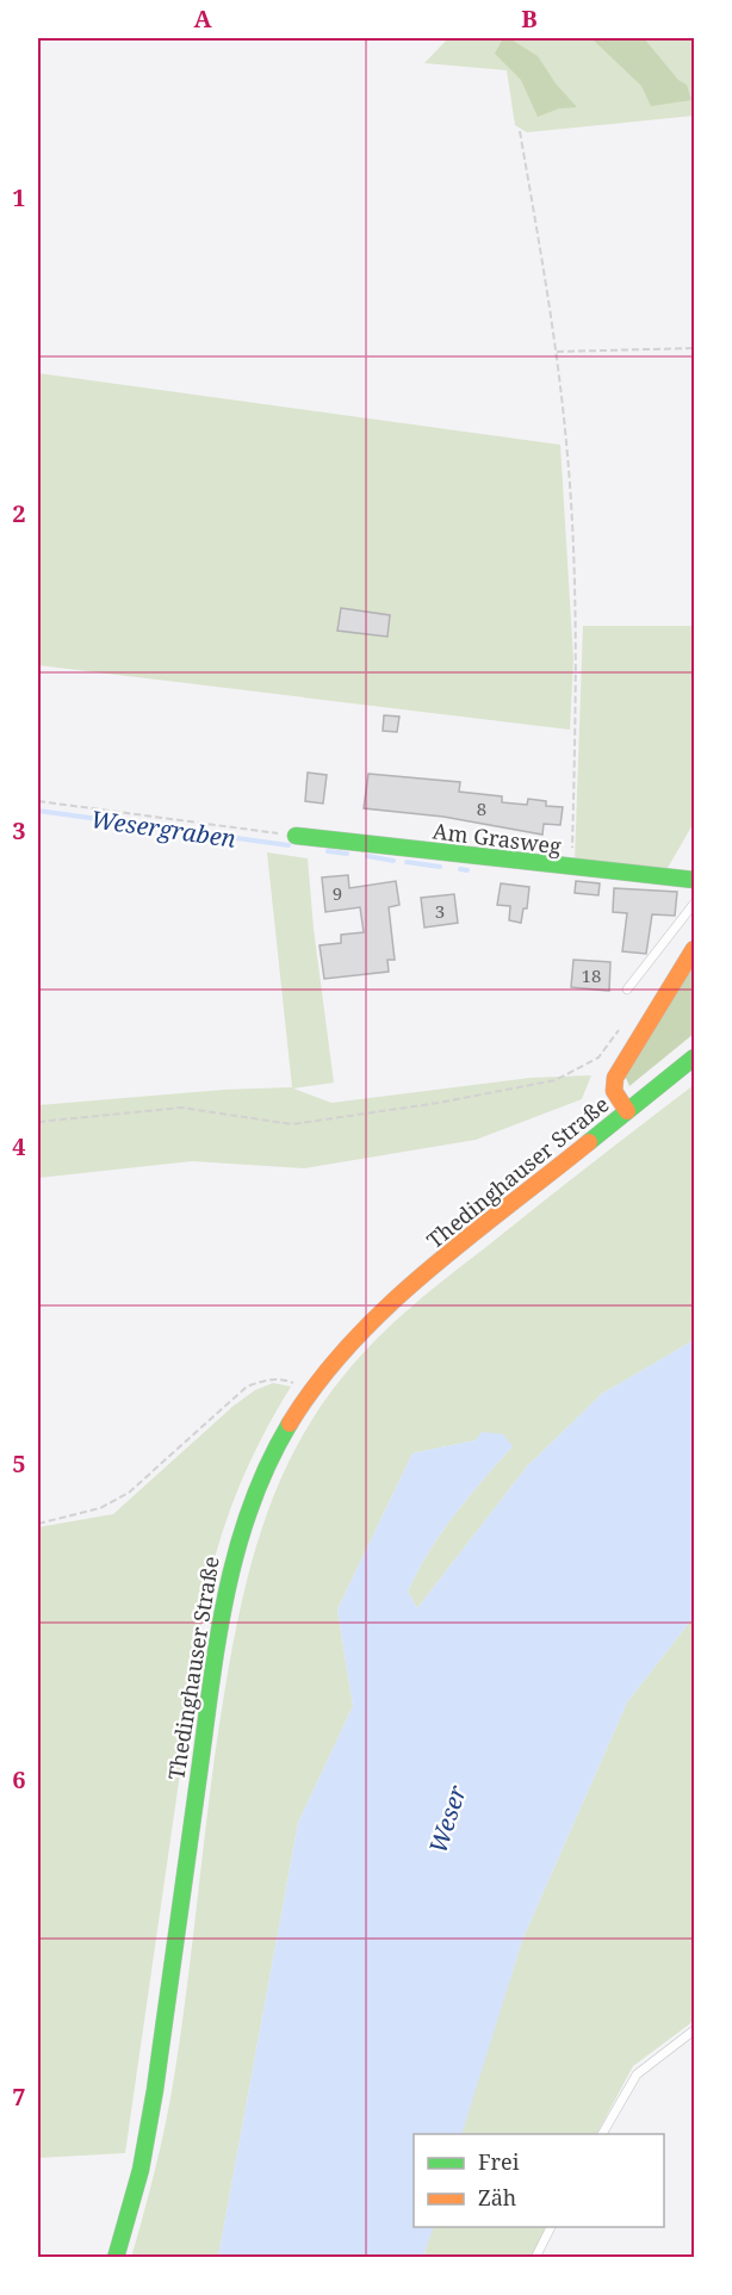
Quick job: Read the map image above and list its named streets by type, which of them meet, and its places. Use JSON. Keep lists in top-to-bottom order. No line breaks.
{"streets":{"main road":["Am Grasweg","Thedinghauser Straße"]},"water":["Wesergraben","Weser"],"house_numbers":["8","9","3","18"],"legend":["Frei","Zäh"],"grid":{"columns":["A","B"],"rows":["1","2","3","4","5","6","7"]}}
